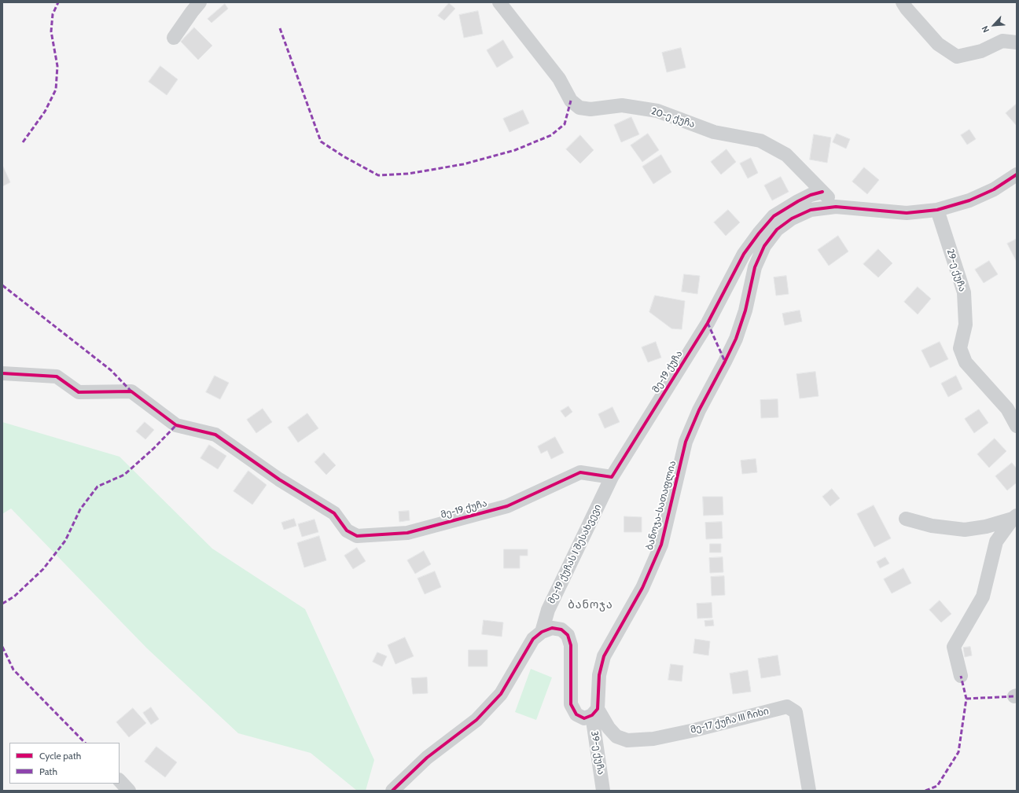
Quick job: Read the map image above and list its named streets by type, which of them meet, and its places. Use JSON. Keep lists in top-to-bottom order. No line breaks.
{"streets":{"street":["20-ე ქუჩა","29-ე ქუჩა","მე-19 ქუჩა","ბანოჯა-სათაფლია","მე-19 ქუჩას I შესახვევი","მე-17 ქუჩა III ჩიხი","39-ე ქუჩა"]},"crossings":[["20-ე ქუჩა","მე-19 ქუჩა"],["20-ე ქუჩა","ბანოჯა-სათაფლია"],["29-ე ქუჩა","ბანოჯა-სათაფლია"],["მე-19 ქუჩა","მე-19 ქუჩას I შესახვევი"],["ბანოჯა-სათაფლია","მე-17 ქუჩა III ჩიხი"],["ბანოჯა-სათაფლია","39-ე ქუჩა"],["მე-17 ქუჩა III ჩიხი","39-ე ქუჩა"]],"districts":["ბანოჯა"],"legend":["Cycle path","Path"],"north":"bottom left"}
